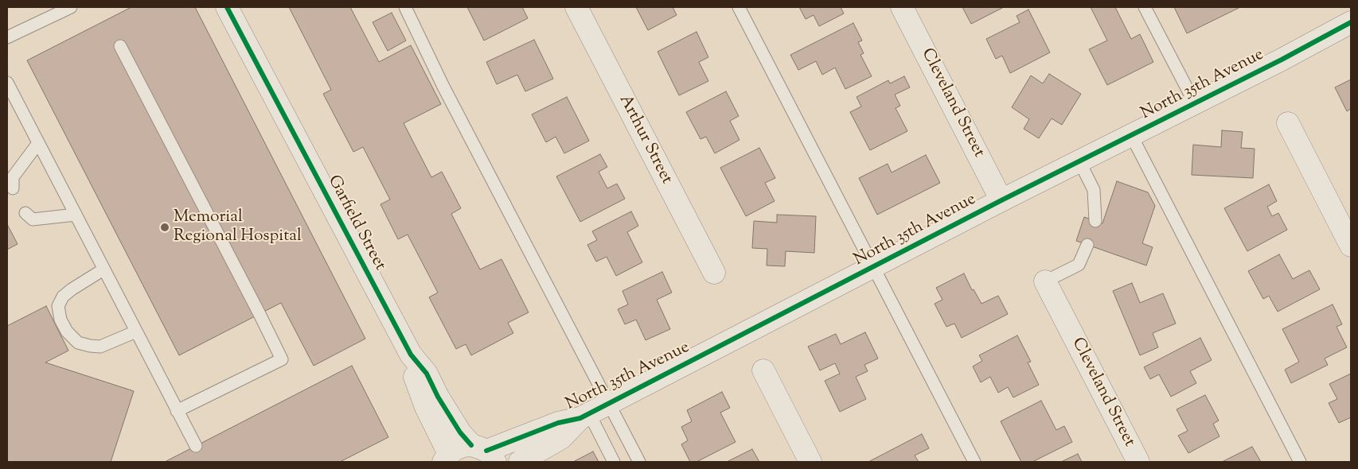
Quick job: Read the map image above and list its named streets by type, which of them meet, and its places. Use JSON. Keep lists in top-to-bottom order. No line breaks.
{"streets":{"street":["North 35th Avenue","Cleveland Street","Arthur Street","Garfield Street"]},"crossings":[["North 35th Avenue","Cleveland Street"],["North 35th Avenue","Garfield Street"]],"places":["Memorial Regional Hospital"]}
